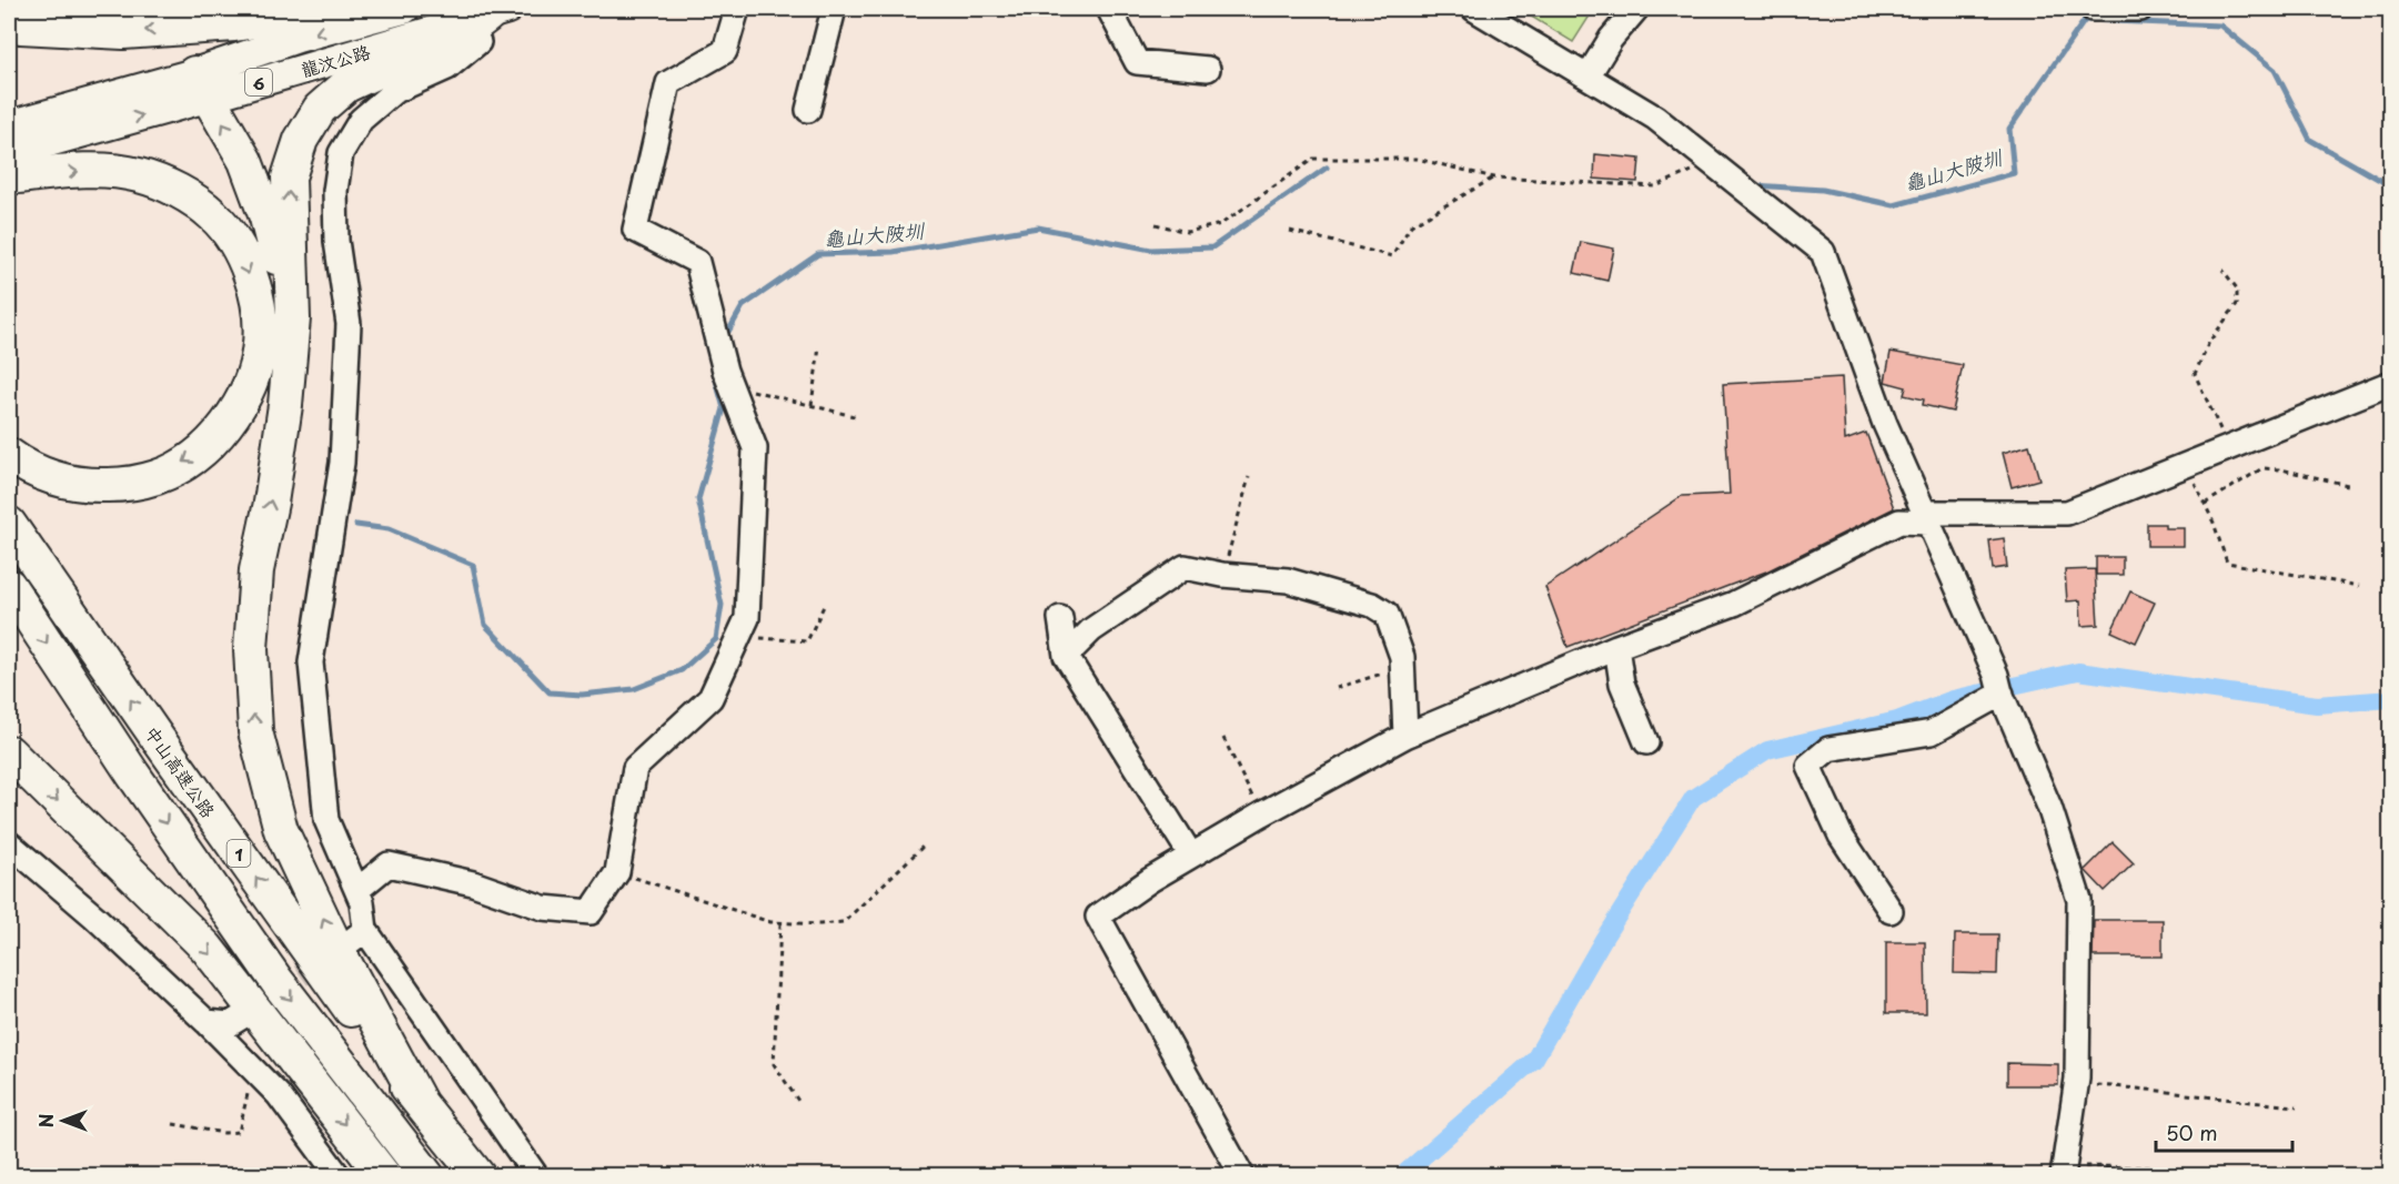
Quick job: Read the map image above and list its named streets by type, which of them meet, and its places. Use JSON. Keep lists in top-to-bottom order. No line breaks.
{"streets":{"highway":["中山高速公路","1"],"main road":["龍汶公路","6"]},"water":["龜山大陂圳"],"scale_bar":"50 m","north":"left"}
